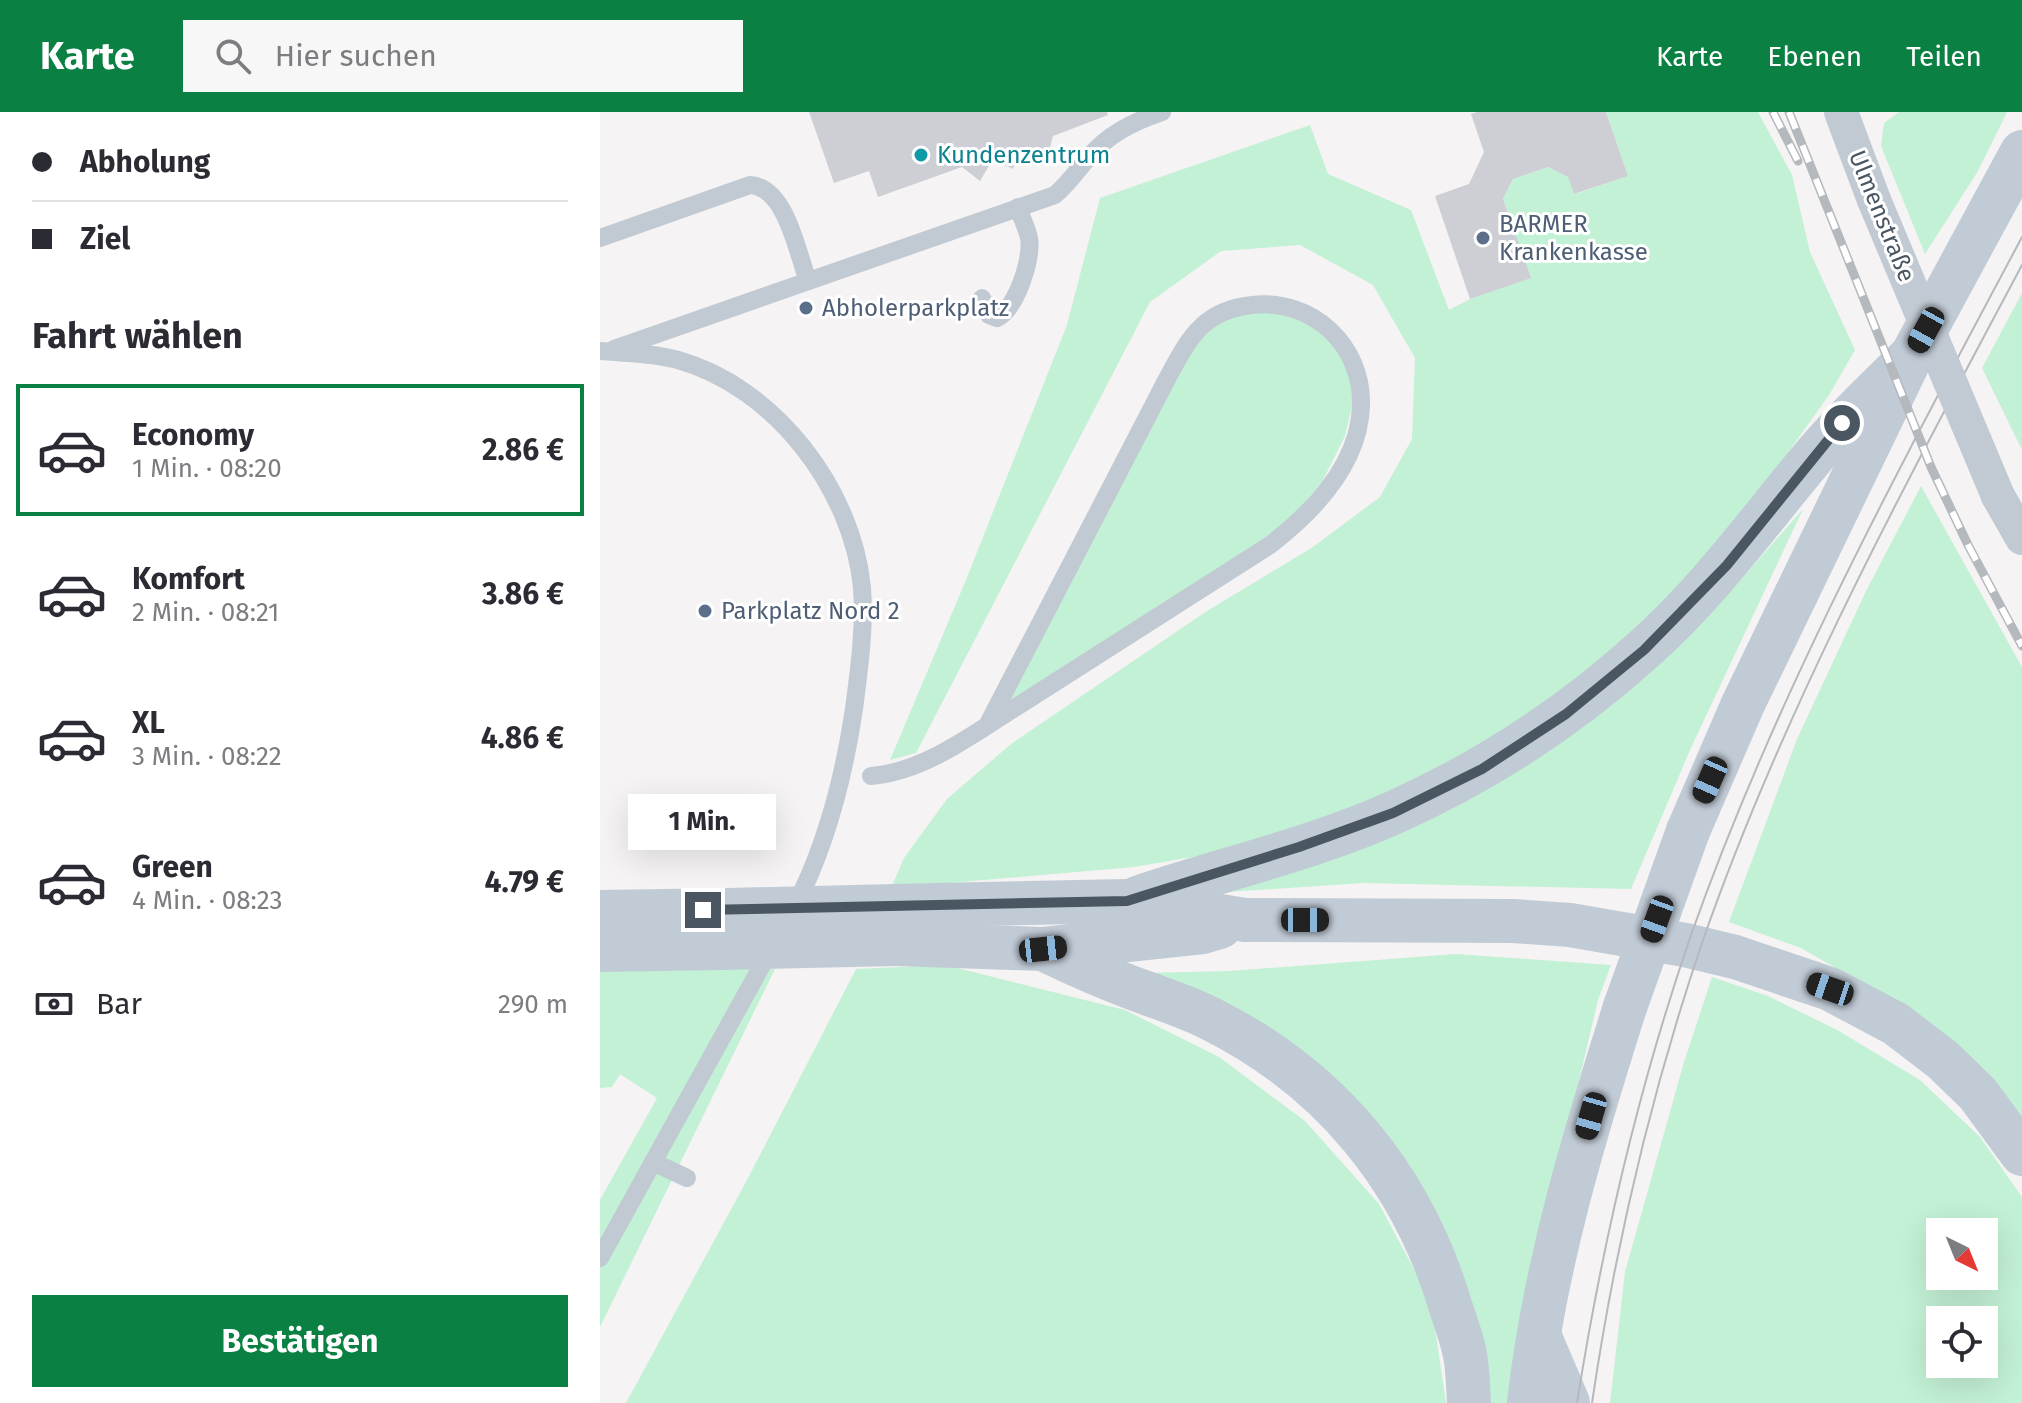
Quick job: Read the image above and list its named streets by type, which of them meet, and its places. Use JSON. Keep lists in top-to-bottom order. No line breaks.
{"streets":{"street":["Ulmenstraße"]},"places":["Kundenzentrum","BARMER Krankenkasse","Abholerparkplatz","Parkplatz Nord 2"],"north":"bottom right","page":{"header":"Karte","search":"Hier suchen","nav":["Karte","Ebenen","Teilen"],"banner":["Abholung","Ziel"],"heading":"Fahrt wählen","list":[{"name":"Economy","note":"1 Min. · 08:20","value":"2.86 €"},{"name":"Komfort","note":"2 Min. · 08:21","value":"3.86 €"},{"name":"XL","note":"3 Min. · 08:22","value":"4.86 €"},{"name":"Green","note":"4 Min. · 08:23","value":"4.79 €"}],"bubble":"1 Min.","pay":["Bar","290 m"],"buttons":"Bestätigen"}}
